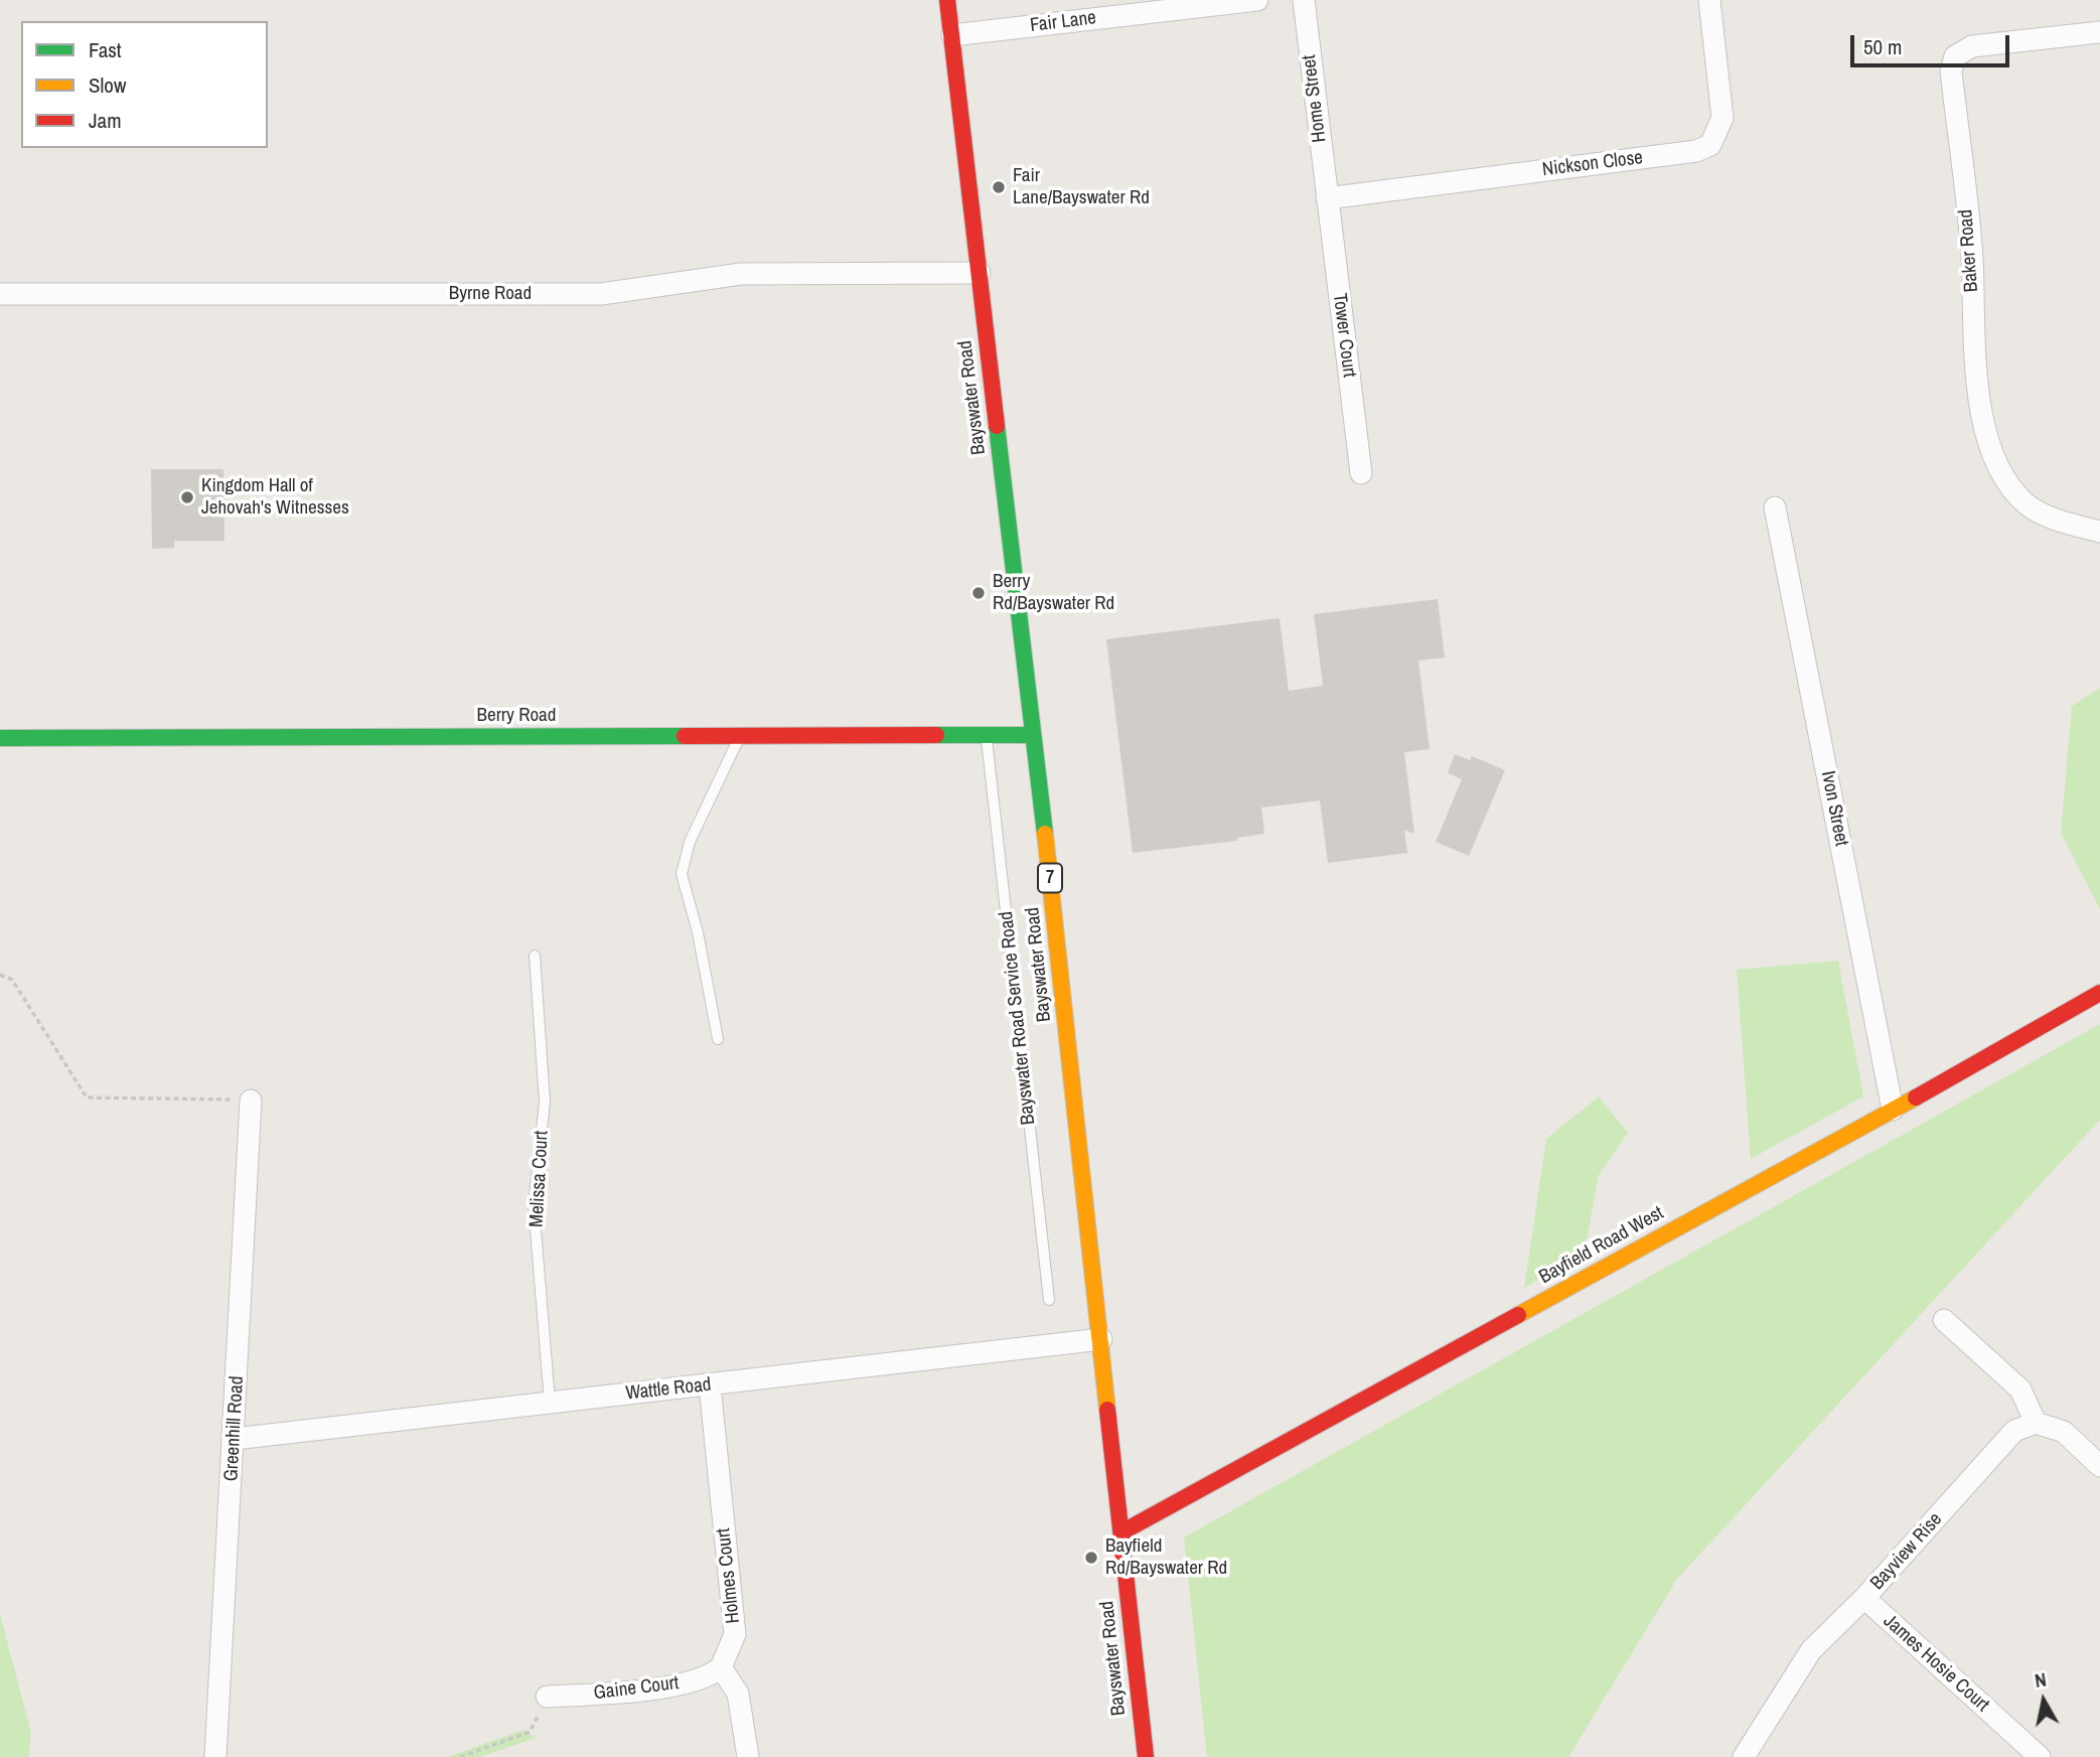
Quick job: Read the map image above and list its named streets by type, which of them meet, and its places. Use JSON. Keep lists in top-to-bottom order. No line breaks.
{"streets":{"street":["Fair Lane","Home Street","Nickson Close","Baker Road","Byrne Road","Tower Court","Bayswater Road","Berry Road","Ivon Street","7","Bayfield Road West","Wattle Road","Greenhill Road","Bayview Rise","Holmes Court","James Hosie Court","Gaine Court"],"lane":["Bayswater Road Service Road","Melissa Court"]},"crossings":[["Fair Lane","Bayswater Road"],["Home Street","Nickson Close"],["Home Street","Tower Court"],["Nickson Close","Tower Court"],["Byrne Road","Bayswater Road"],["Bayswater Road","Berry Road"],["Bayswater Road","Bayfield Road West"],["Bayswater Road","Wattle Road"],["Berry Road","Bayswater Road Service Road"],["Ivon Street","Bayfield Road West"],["Melissa Court","Wattle Road"],["Wattle Road","Greenhill Road"],["Wattle Road","Holmes Court"],["Bayview Rise","James Hosie Court"],["Holmes Court","Gaine Court"]],"places":["Fair Lane/Bayswater Rd","Kingdom Hall of Jehovah's Witnesses","Berry Rd/Bayswater Rd","Bayfield Rd/Bayswater Rd"],"legend":["Fast","Slow","Jam"],"scale_bar":"50 m","north":"top"}
